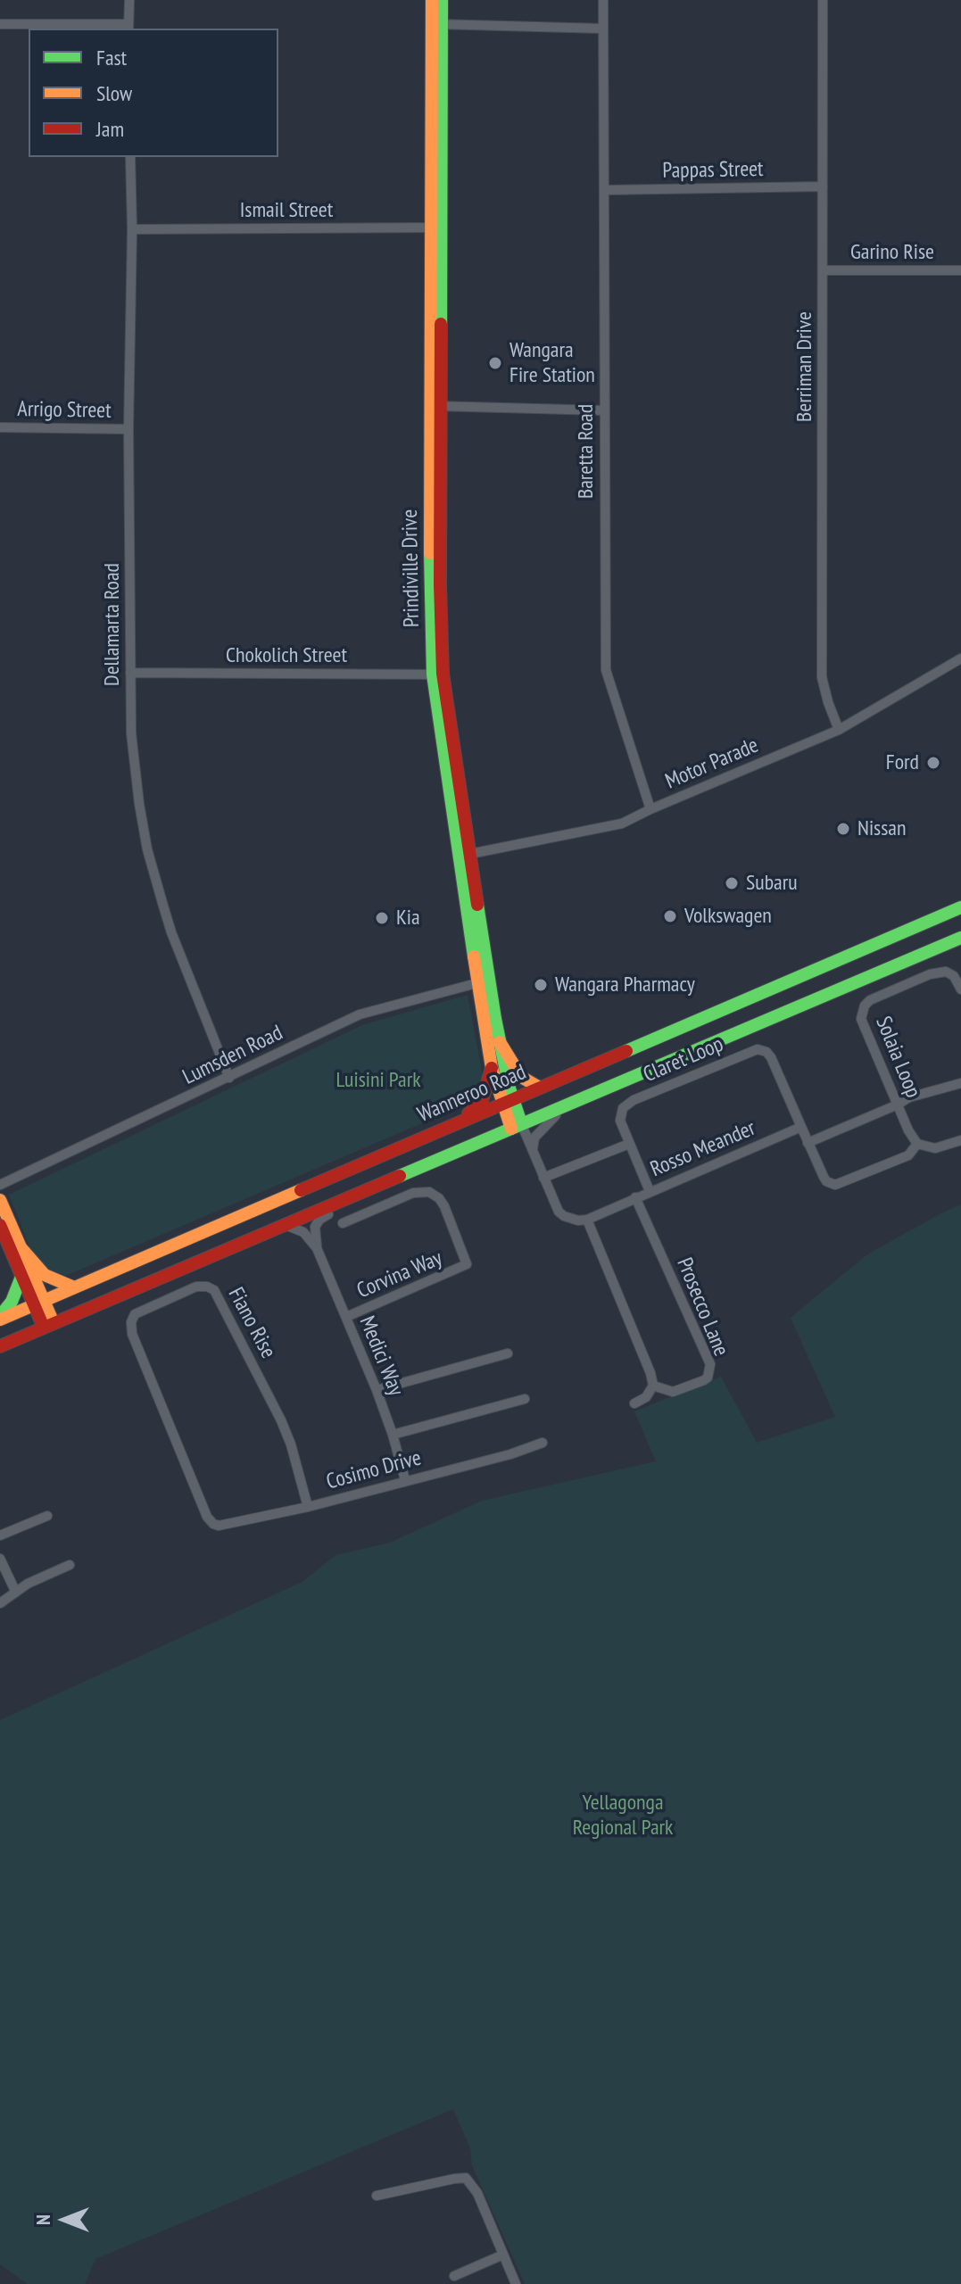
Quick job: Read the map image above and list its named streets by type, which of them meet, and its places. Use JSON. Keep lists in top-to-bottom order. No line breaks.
{"streets":{"main road":["Prindiville Drive","Wanneroo Road"],"street":["Pappas Street","Ismail Street","Garino Rise","Berriman Drive","Arrigo Street","Baretta Road","Dellamarta Road","Chokolich Street","Motor Parade","Lumsden Road","Solaia Loop","Claret Loop","Rosso Meander","Corvina Way","Prosecco Lane","Fiano Rise","Medici Way","Cosimo Drive"]},"crossings":[["Pappas Street","Berriman Drive"],["Pappas Street","Baretta Road"],["Ismail Street","Prindiville Drive"],["Ismail Street","Dellamarta Road"],["Garino Rise","Berriman Drive"],["Berriman Drive","Motor Parade"],["Arrigo Street","Dellamarta Road"],["Baretta Road","Motor Parade"],["Prindiville Drive","Chokolich Street"],["Prindiville Drive","Motor Parade"],["Prindiville Drive","Lumsden Road"],["Prindiville Drive","Wanneroo Road"],["Dellamarta Road","Chokolich Street"],["Dellamarta Road","Lumsden Road"],["Claret Loop","Rosso Meander"],["Rosso Meander","Prosecco Lane"],["Corvina Way","Medici Way"],["Fiano Rise","Cosimo Drive"],["Medici Way","Cosimo Drive"]],"parks":["Luisini Park","Yellagonga Regional Park"],"places":["Wangara Fire Station","Ford","Nissan","Subaru","Volkswagen","Kia","Wangara Pharmacy"],"legend":["Fast","Slow","Jam"],"north":"left"}
